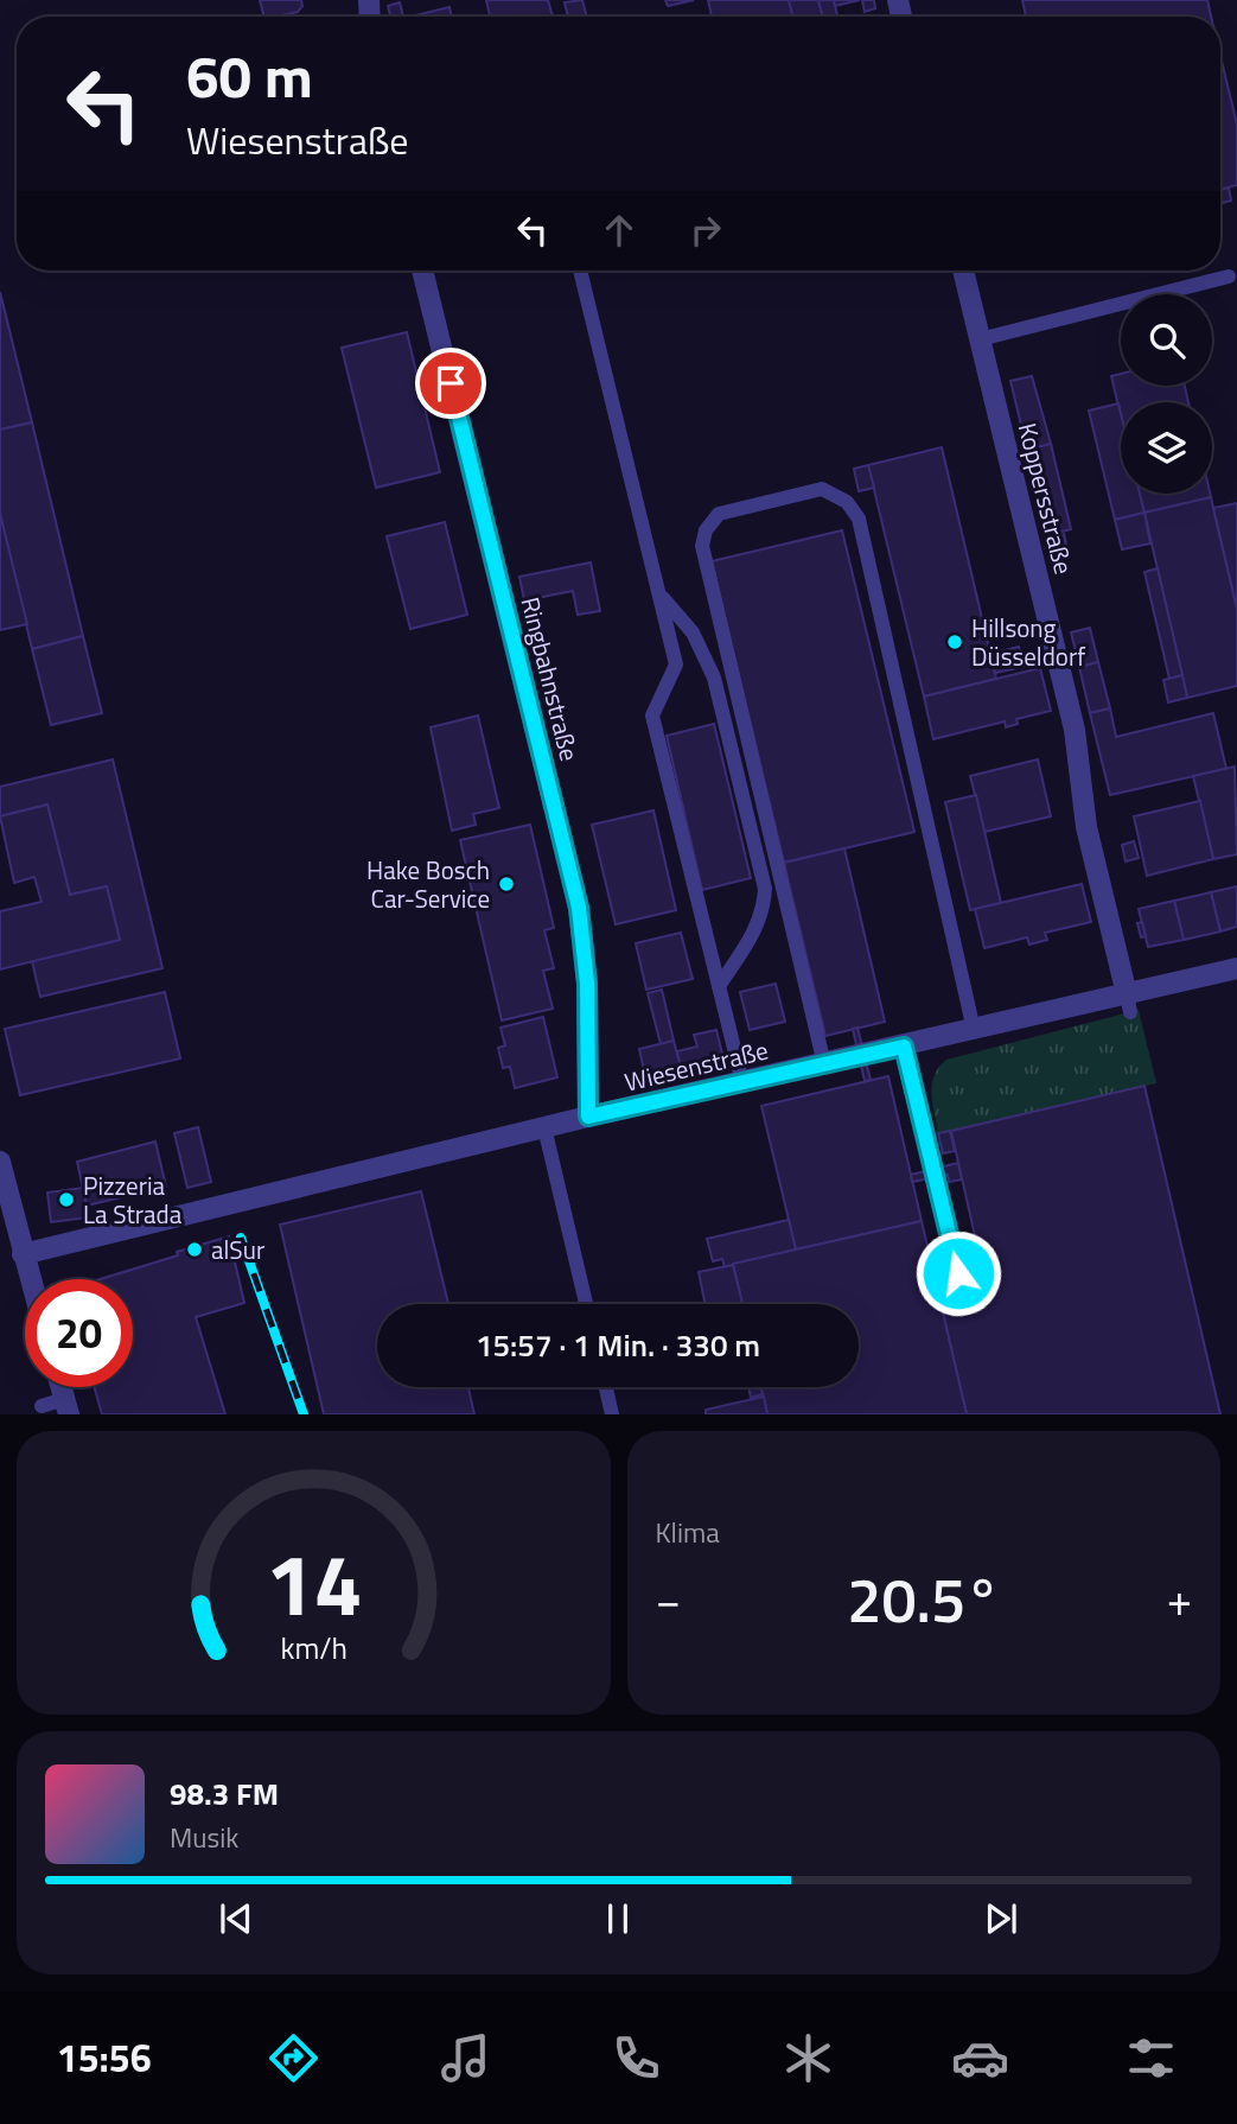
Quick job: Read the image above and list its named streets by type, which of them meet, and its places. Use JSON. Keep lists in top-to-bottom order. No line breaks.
{"streets":{"street":["Koppersstraße","Ringbahnstraße","Wiesenstraße"]},"crossings":[["Koppersstraße","Wiesenstraße"],["Ringbahnstraße","Wiesenstraße"]],"places":["Hillsong Düsseldorf","Hake Bosch Car-Service","Pizzeria La Strada","alSur"],"page":{"turn":["60 m","Wiesenstraße"],"limit":"20","trip":"15:57 · 1 Min. · 330 m","tile":"Klima","heat":["−","20.5°","+"],"song":["98.3 FM","Musik"],"tabs":"15:56","gauge":["14","km/h"]}}
